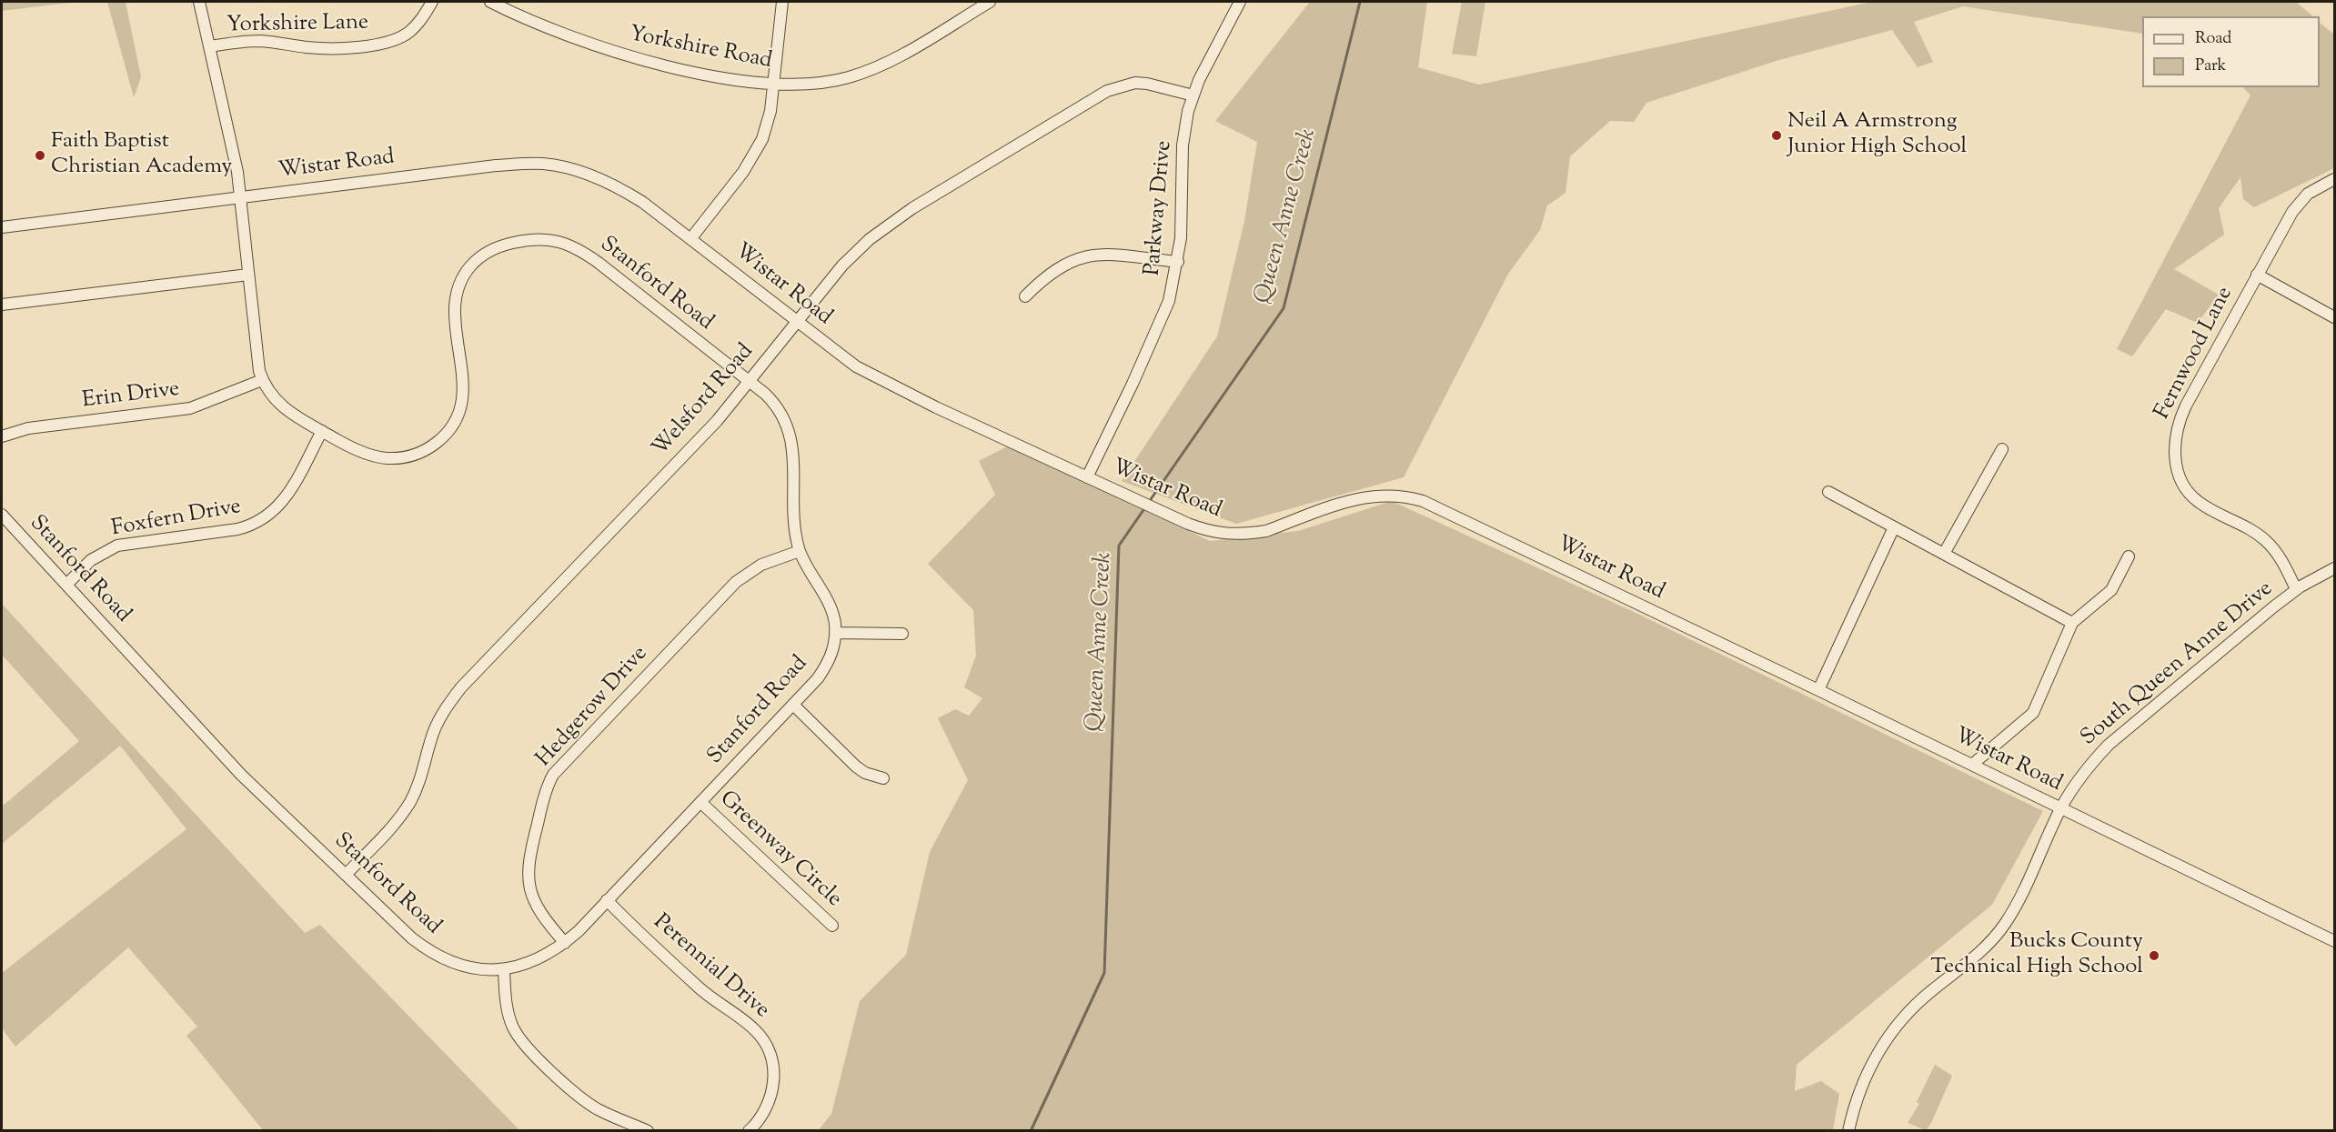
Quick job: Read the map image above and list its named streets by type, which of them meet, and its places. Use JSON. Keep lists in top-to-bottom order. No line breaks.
{"streets":{"street":["Yorkshire Lane","Yorkshire Road","Wistar Road","Parkway Drive","Stanford Road","Fernwood Lane","Erin Drive","Welsford Road","Foxfern Drive","South Queen Anne Drive","Hedgerow Drive","Greenway Circle","Perennial Drive"]},"crossings":[["Yorkshire Lane","Stanford Road"],["Wistar Road","Parkway Drive"],["Wistar Road","Stanford Road"],["Wistar Road","Welsford Road"],["Wistar Road","South Queen Anne Drive"],["Parkway Drive","Welsford Road"],["Stanford Road","Erin Drive"],["Stanford Road","Welsford Road"],["Stanford Road","Foxfern Drive"],["Stanford Road","Hedgerow Drive"],["Stanford Road","Greenway Circle"],["Stanford Road","Perennial Drive"],["Fernwood Lane","South Queen Anne Drive"]],"water":["Queen Anne Creek"],"places":["Neil A Armstrong Junior High School","Faith Baptist Christian Academy","Bucks County Technical High School"],"legend":["Road","Park"]}
